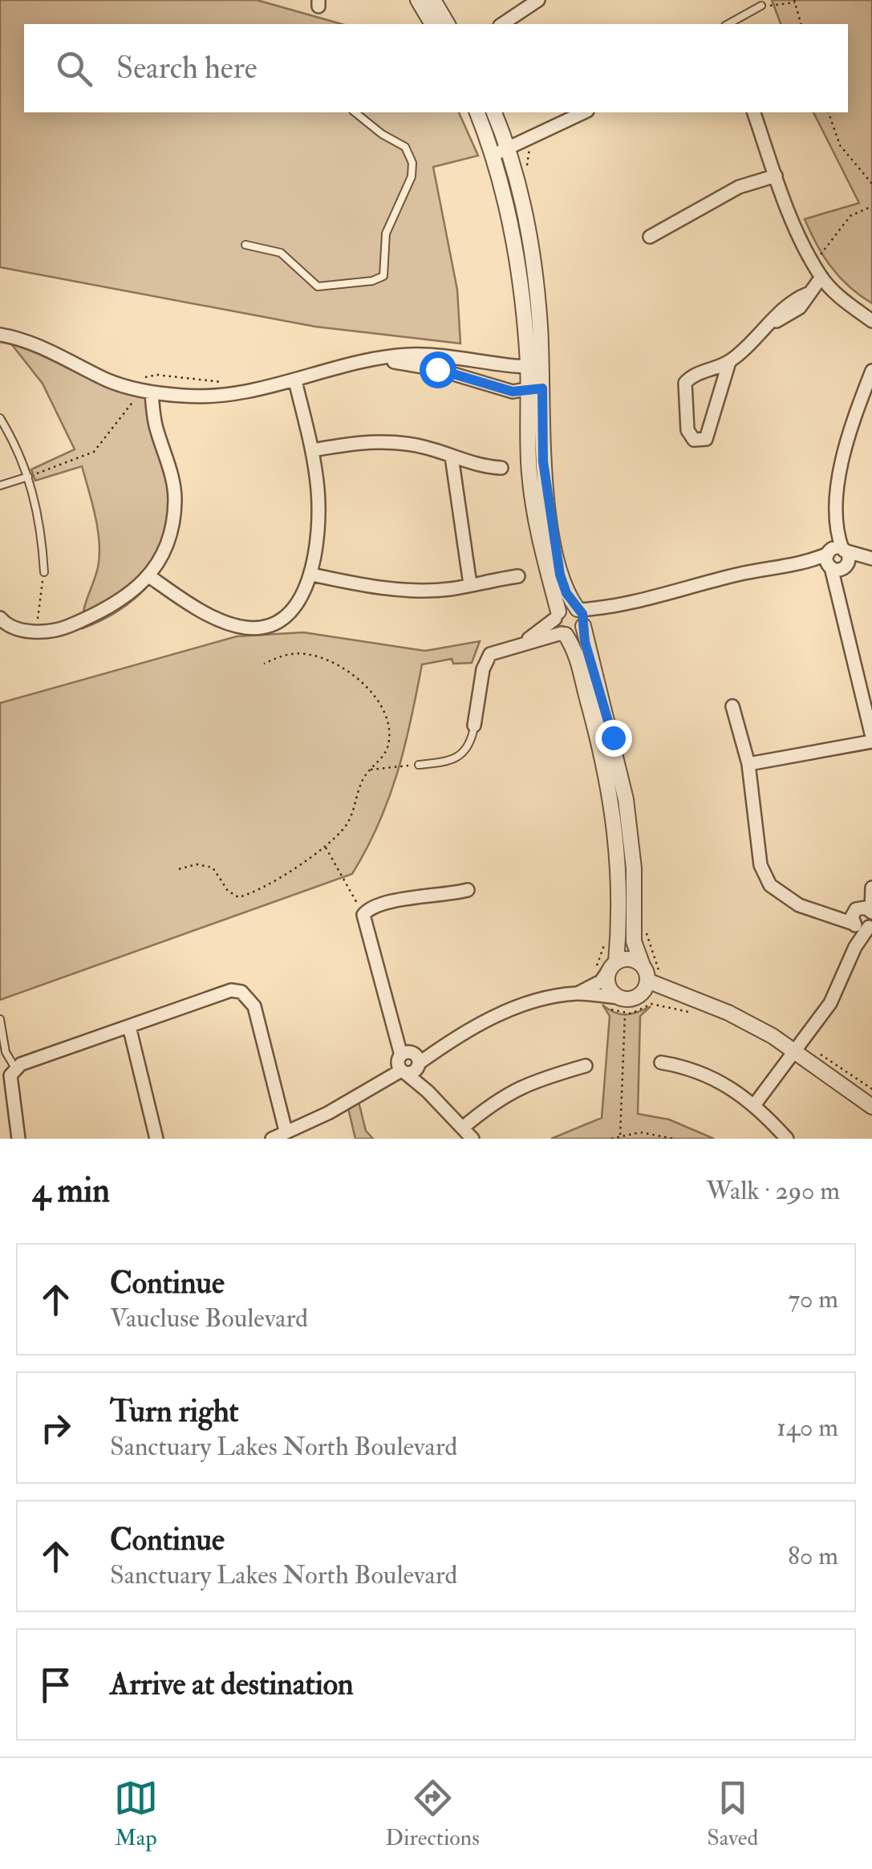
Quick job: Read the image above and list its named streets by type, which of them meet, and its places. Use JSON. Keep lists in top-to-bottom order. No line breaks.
{"page":{"search":"Search here","heading":["4 min","Walk · 290 m"],"list":[["Continue","Vaucluse Boulevard","70 m"],["Turn right","Sanctuary Lakes North Boulevard","140 m"],["Continue","Sanctuary Lakes North Boulevard","80 m"],"Arrive at destination"],"nav":["Map","Directions","Saved"]}}
